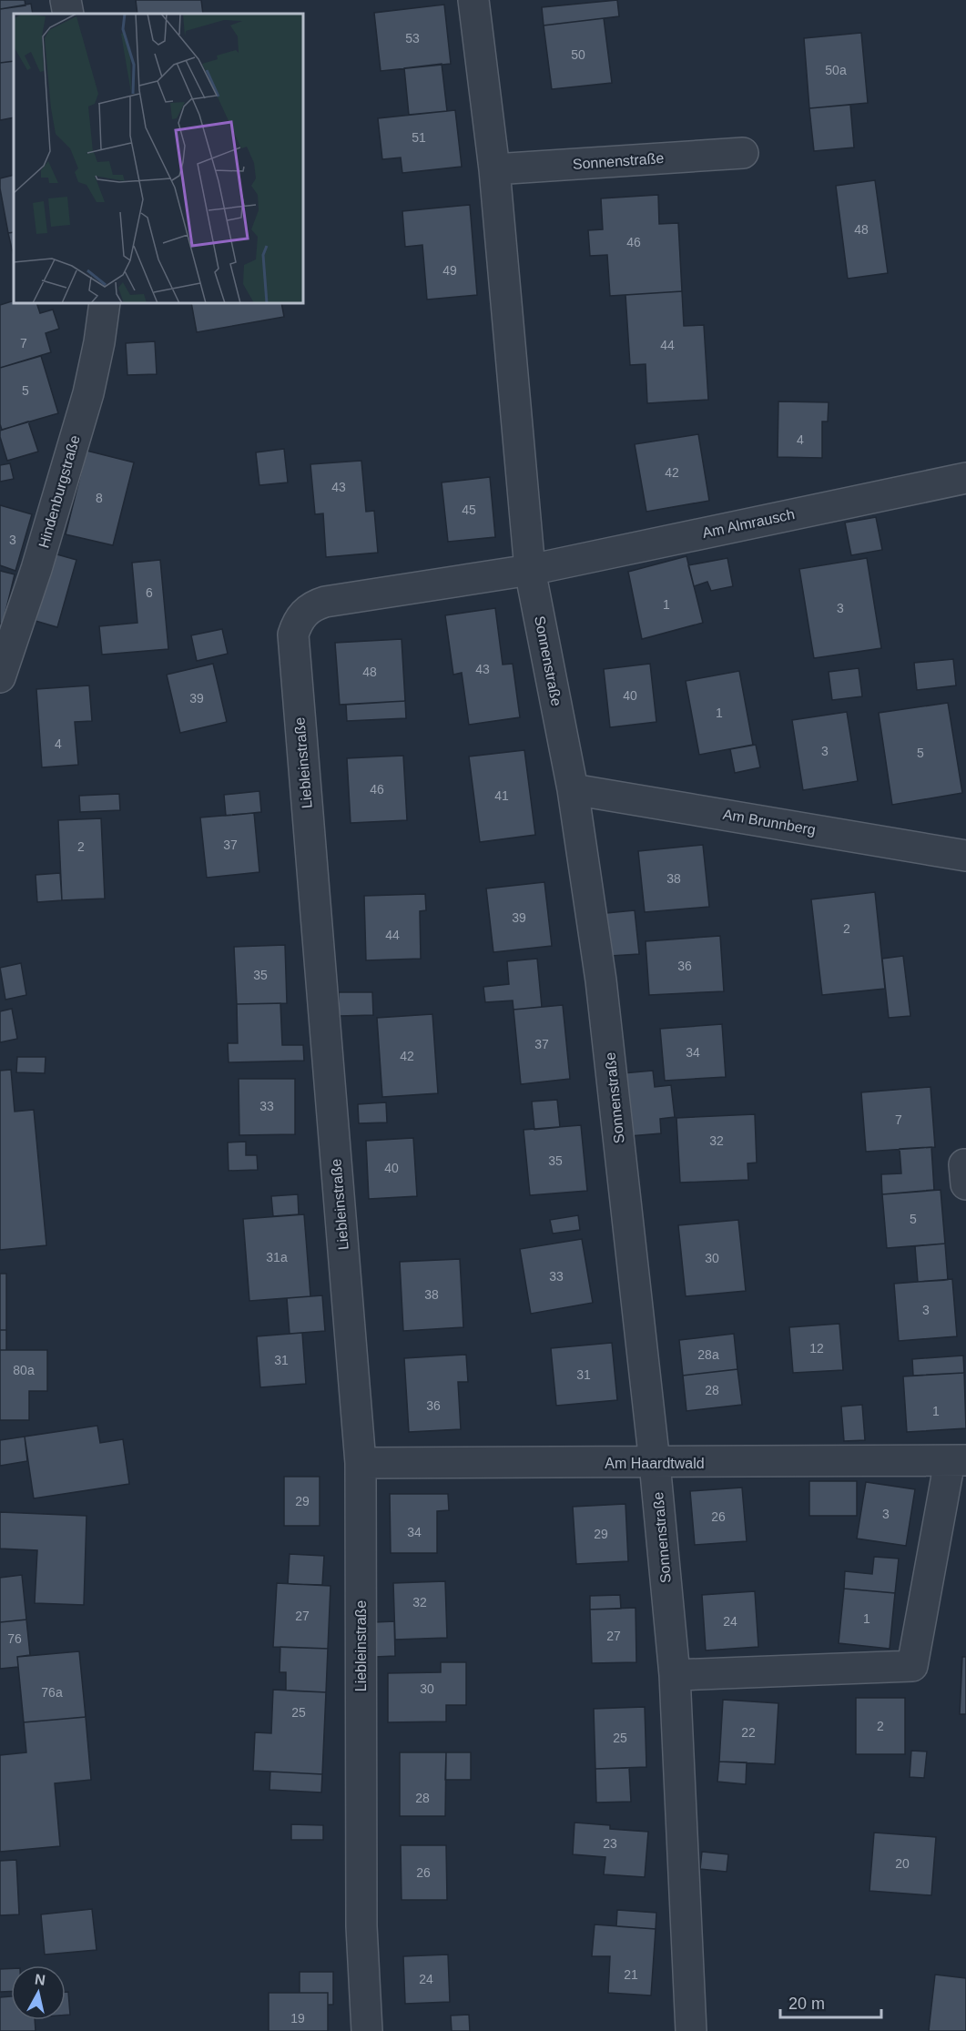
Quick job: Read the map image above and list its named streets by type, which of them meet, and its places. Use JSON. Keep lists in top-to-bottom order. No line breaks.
{"streets":{"street":["Sonnenstraße","Hindenburgstraße","Am Almrausch","Liebleinstraße","Am Brunnberg","Am Haardtwald"]},"crossings":[["Sonnenstraße","Am Almrausch"],["Sonnenstraße","Liebleinstraße"],["Sonnenstraße","Am Brunnberg"],["Sonnenstraße","Am Haardtwald"],["Am Almrausch","Liebleinstraße"],["Liebleinstraße","Am Haardtwald"]],"house_numbers":["53","50","50a","51","48","46","49","7","44","5","4","42","43","8","45","3","6","1","3","43","48","40","39","1","4","3","5","46","41","37","2","38","39","2","44","36","35","37","34","42","33","7","32","35","40","5","31a","30","33","38","3","12","28a","31","80a","31","28","36","1","29","3","26","34","29","32","27","1","24","27","76","30","76a","25","2","22","25","28","23","20","26","21","24","19"],"scale_bar":"20 m","north":"top"}
